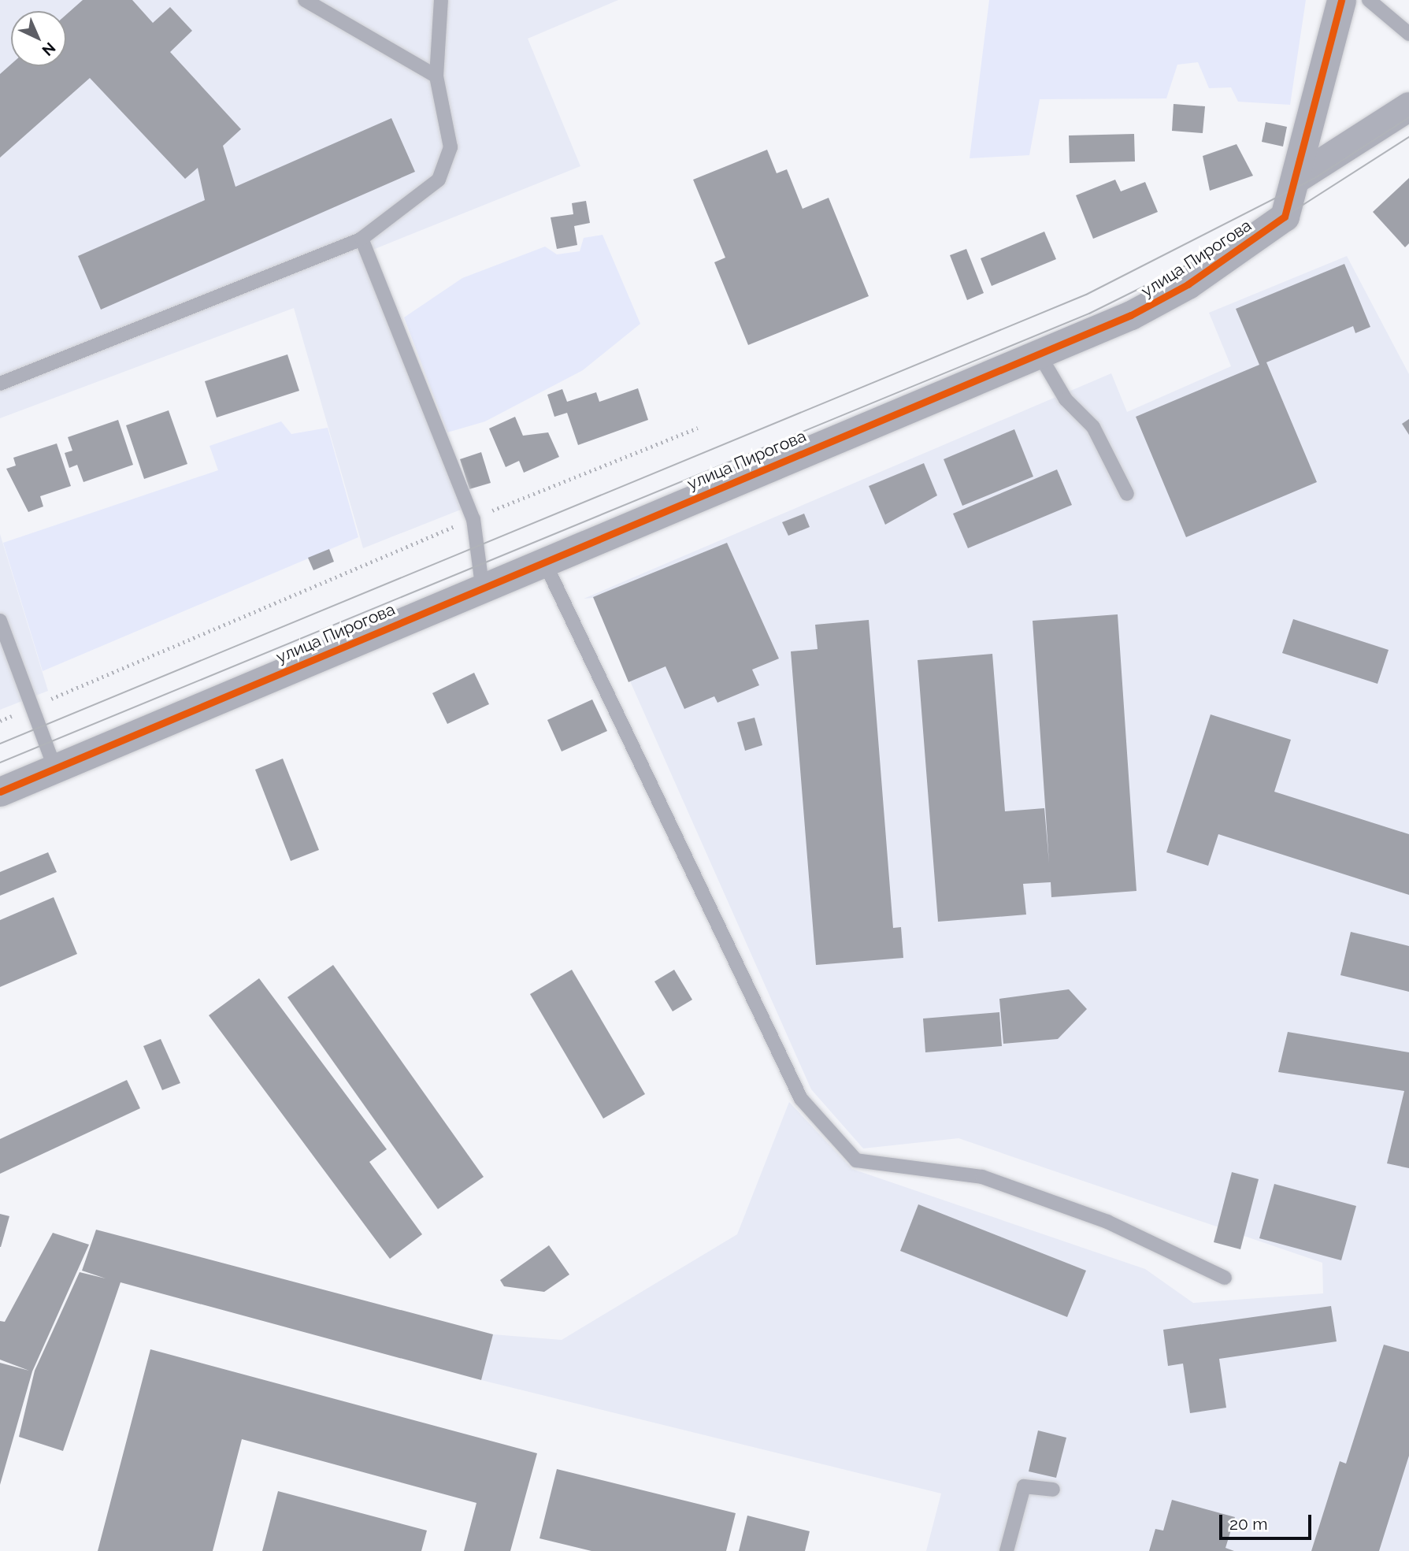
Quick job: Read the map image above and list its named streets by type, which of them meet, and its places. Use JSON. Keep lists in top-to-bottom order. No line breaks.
{"streets":{"street":["улица Пирогова"]},"scale_bar":"20 m","north":"bottom right"}
